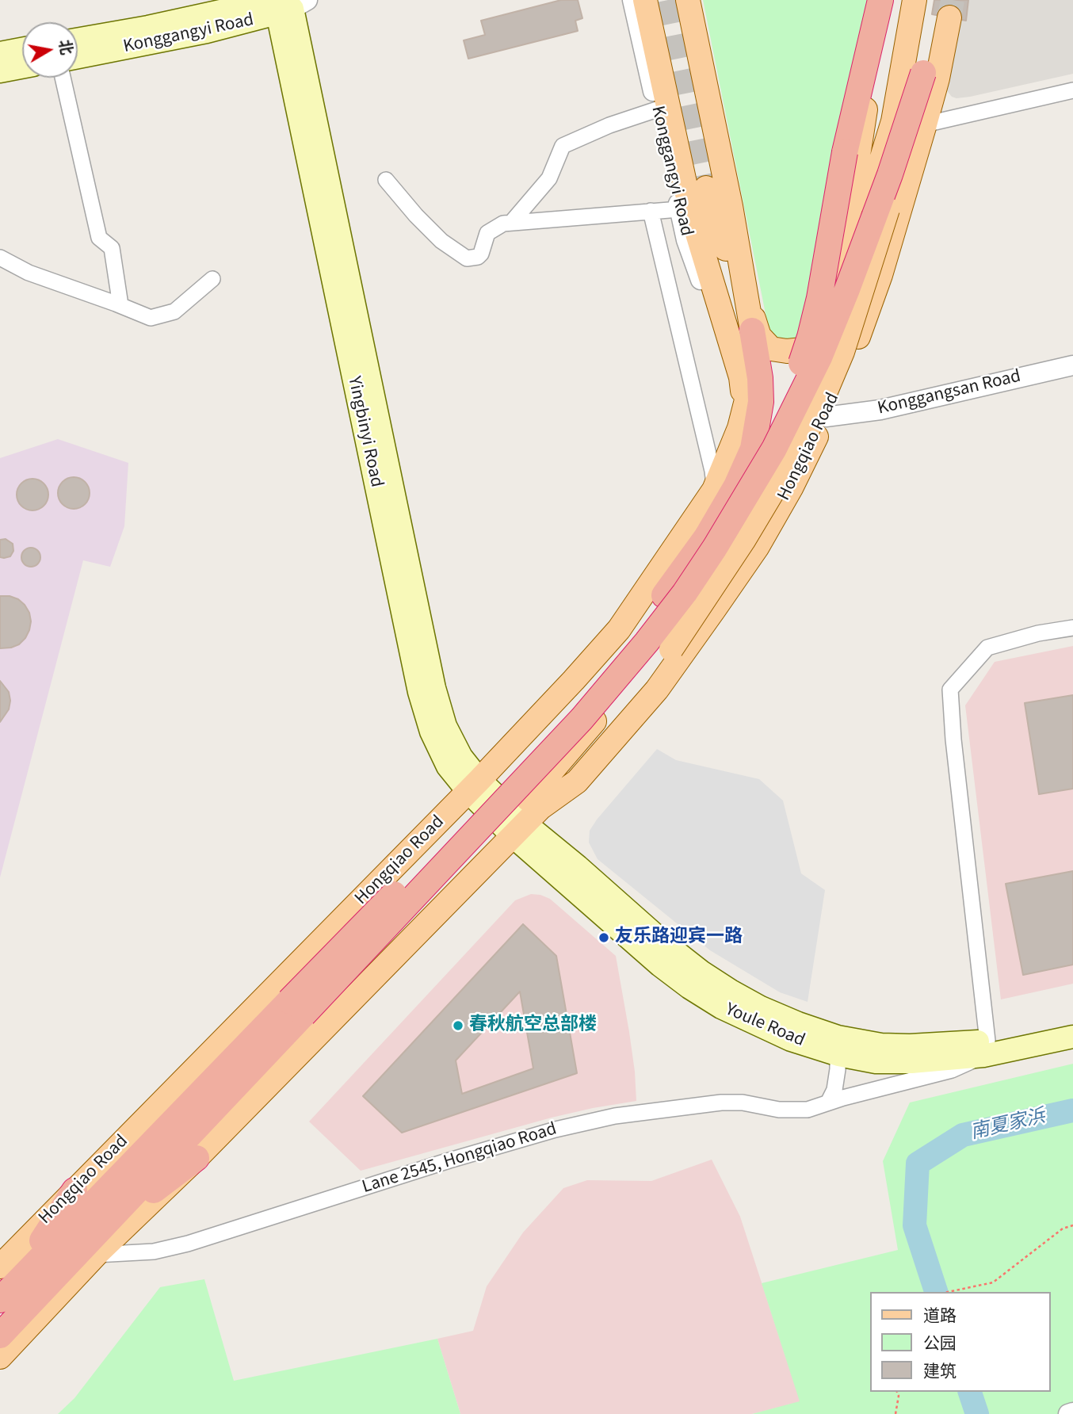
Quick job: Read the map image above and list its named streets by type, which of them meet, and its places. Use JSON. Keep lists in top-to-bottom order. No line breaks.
{"streets":{"main road":["Konggangyi Road","Yingbinyi Road","Hongqiao Road","Youle Road"],"street":["Konggangsan Road","Lane 2545, Hongqiao Road"]},"crossings":[["Konggangyi Road","Yingbinyi Road"],["Konggangyi Road","Hongqiao Road"],["Konggangsan Road","Hongqiao Road"],["Yingbinyi Road","Hongqiao Road"],["Yingbinyi Road","Youle Road"],["Hongqiao Road","Youle Road"],["Youle Road","Lane 2545, Hongqiao Road"]],"water":["南夏家浜"],"places":["友乐路迎宾一路","春秋航空总部楼"],"legend":["道路","公园","建筑"],"north":"right"}
